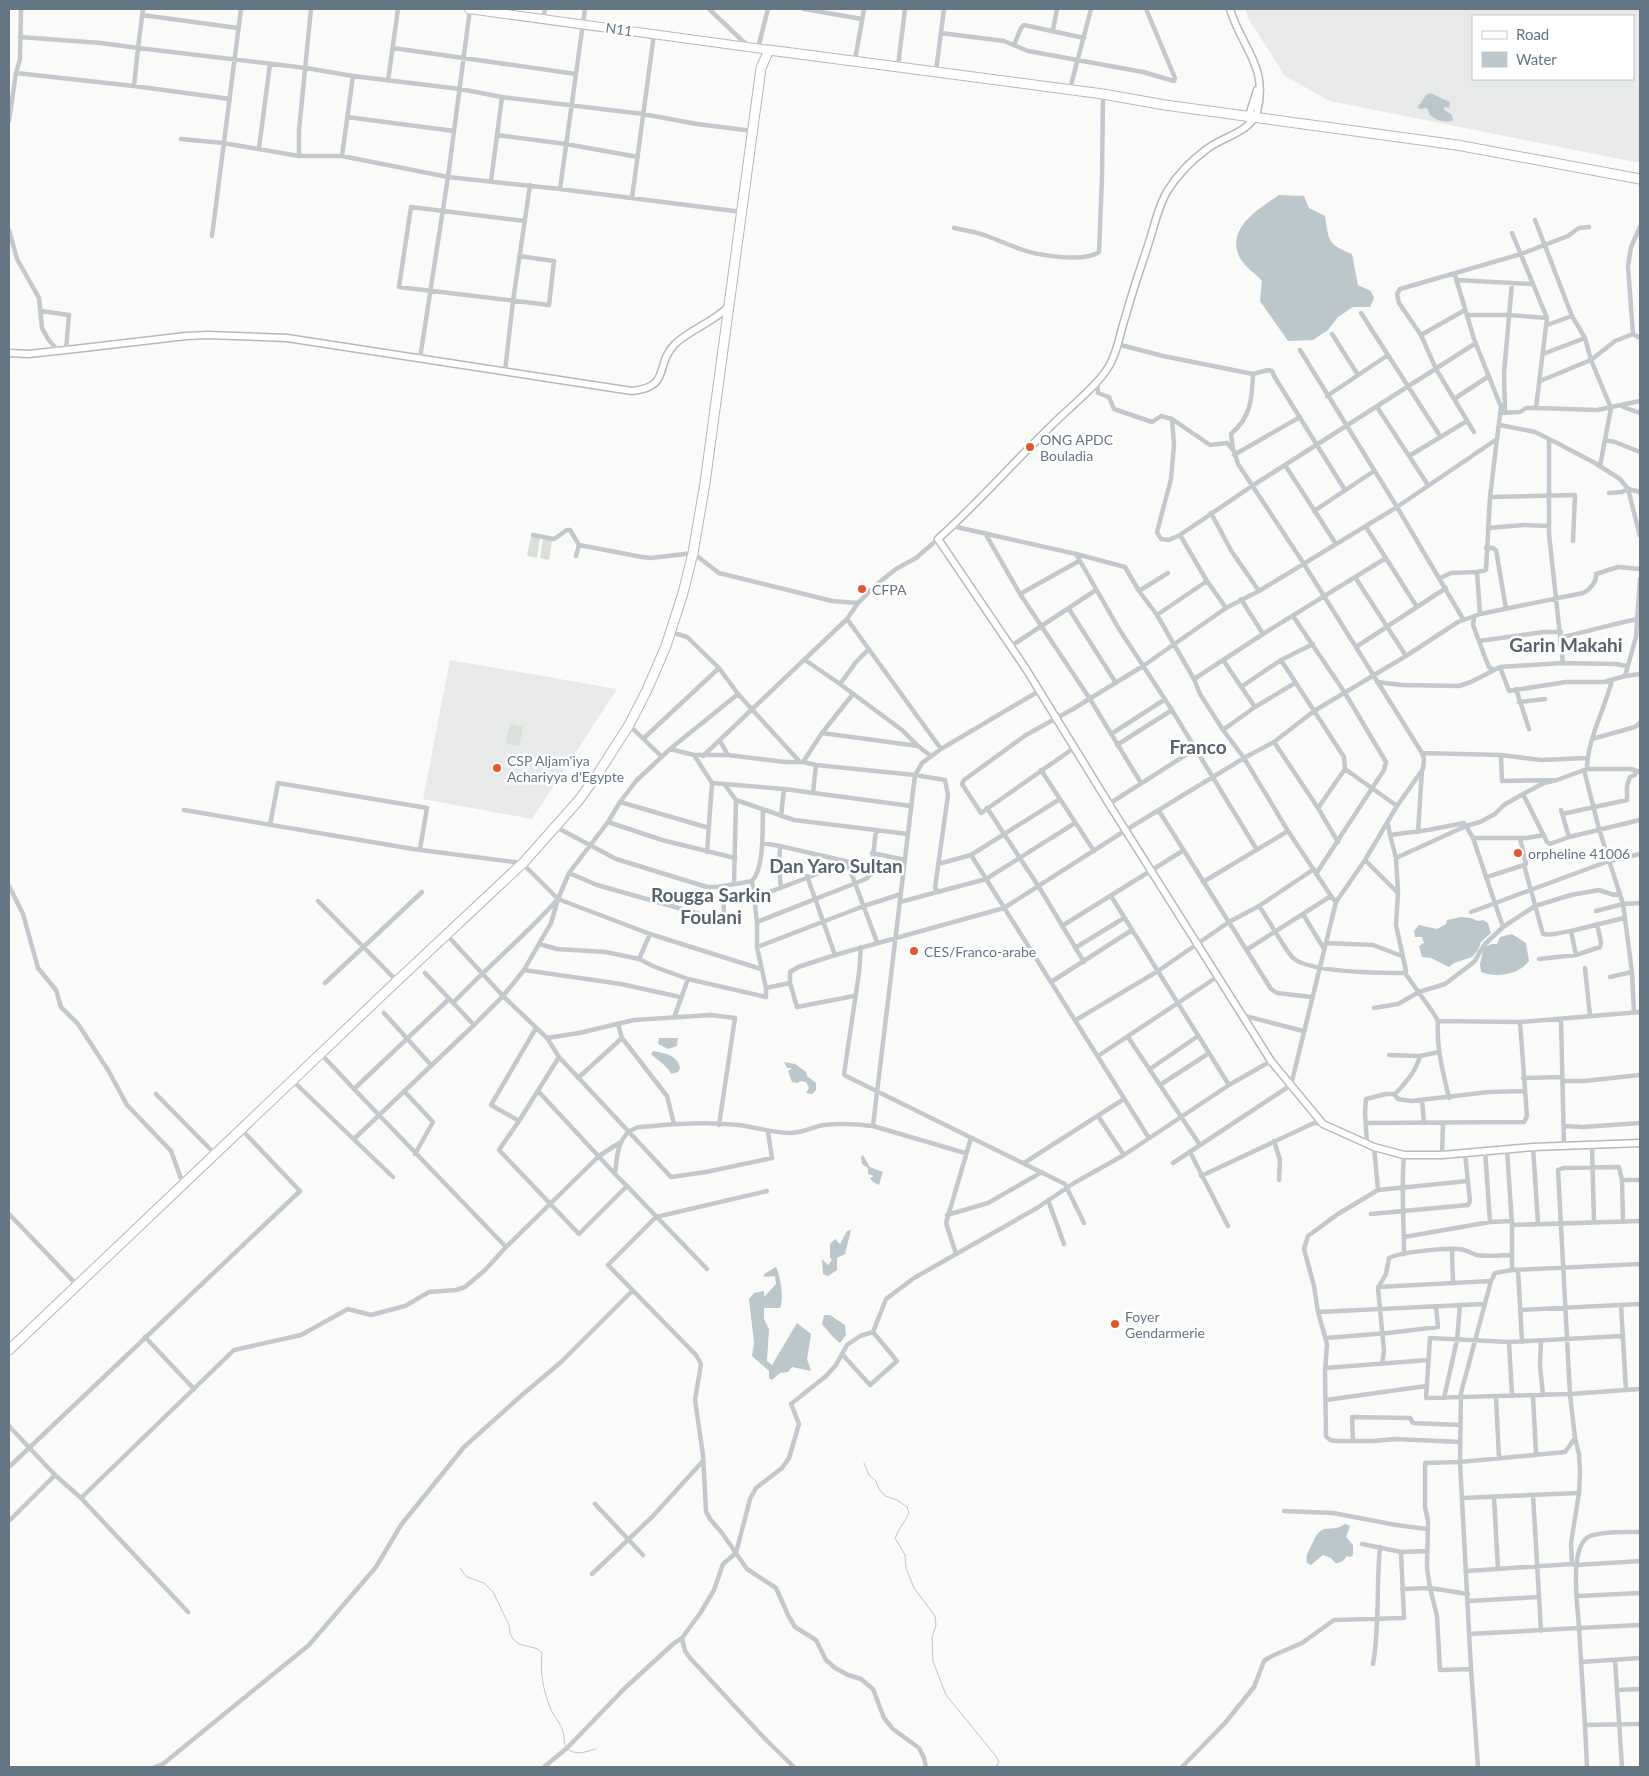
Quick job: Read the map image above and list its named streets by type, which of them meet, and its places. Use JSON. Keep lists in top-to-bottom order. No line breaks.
{"streets":{"main road":["N11"]},"districts":["Garin Makahi","Franco","Dan Yaro Sultan","Rougga Sarkin Foulani"],"places":["ONG APDC Bouladia","CFPA","CSP Aljam'iya Achariyya d'Egypte","orpheline 41006","CES/Franco-arabe","Foyer Gendarmerie"],"legend":["Road","Water"]}
